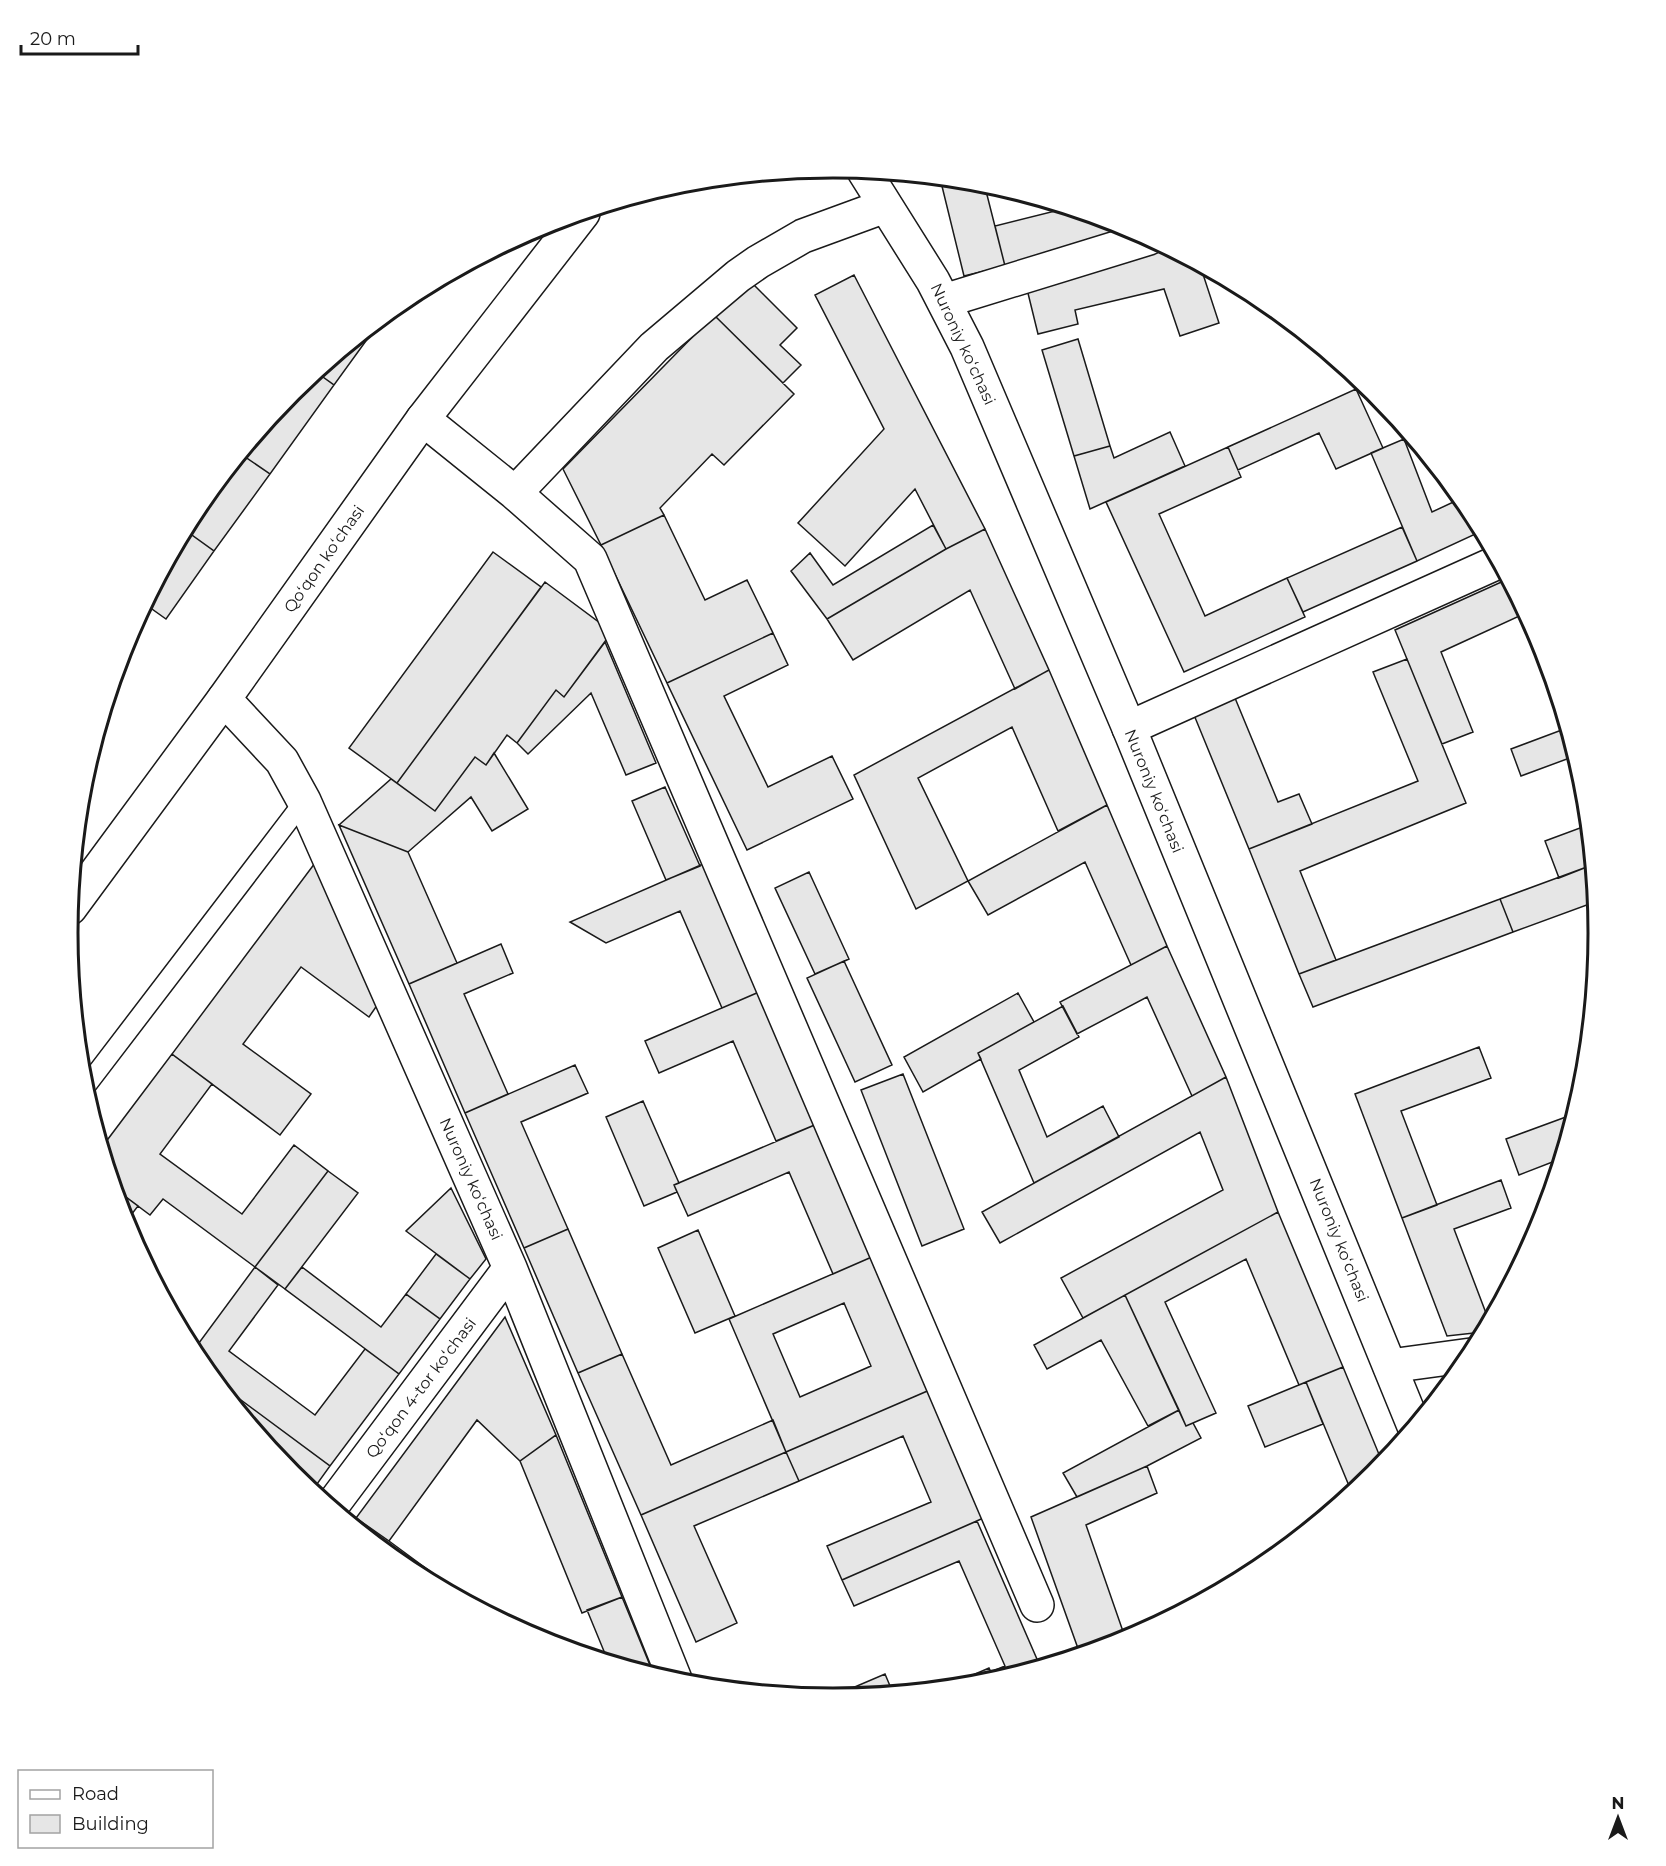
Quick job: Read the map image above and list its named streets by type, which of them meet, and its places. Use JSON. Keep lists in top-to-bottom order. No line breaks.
{"streets":{"street":["Nuroniy koʻchasi","Qoʻqon koʻchasi","Qoʻqon 4-tor koʻchasi"]},"crossings":[["Nuroniy koʻchasi","Qoʻqon koʻchasi"],["Nuroniy koʻchasi","Qoʻqon 4-tor koʻchasi"]],"legend":["Road","Building"],"scale_bar":"20 m","north":"top"}
